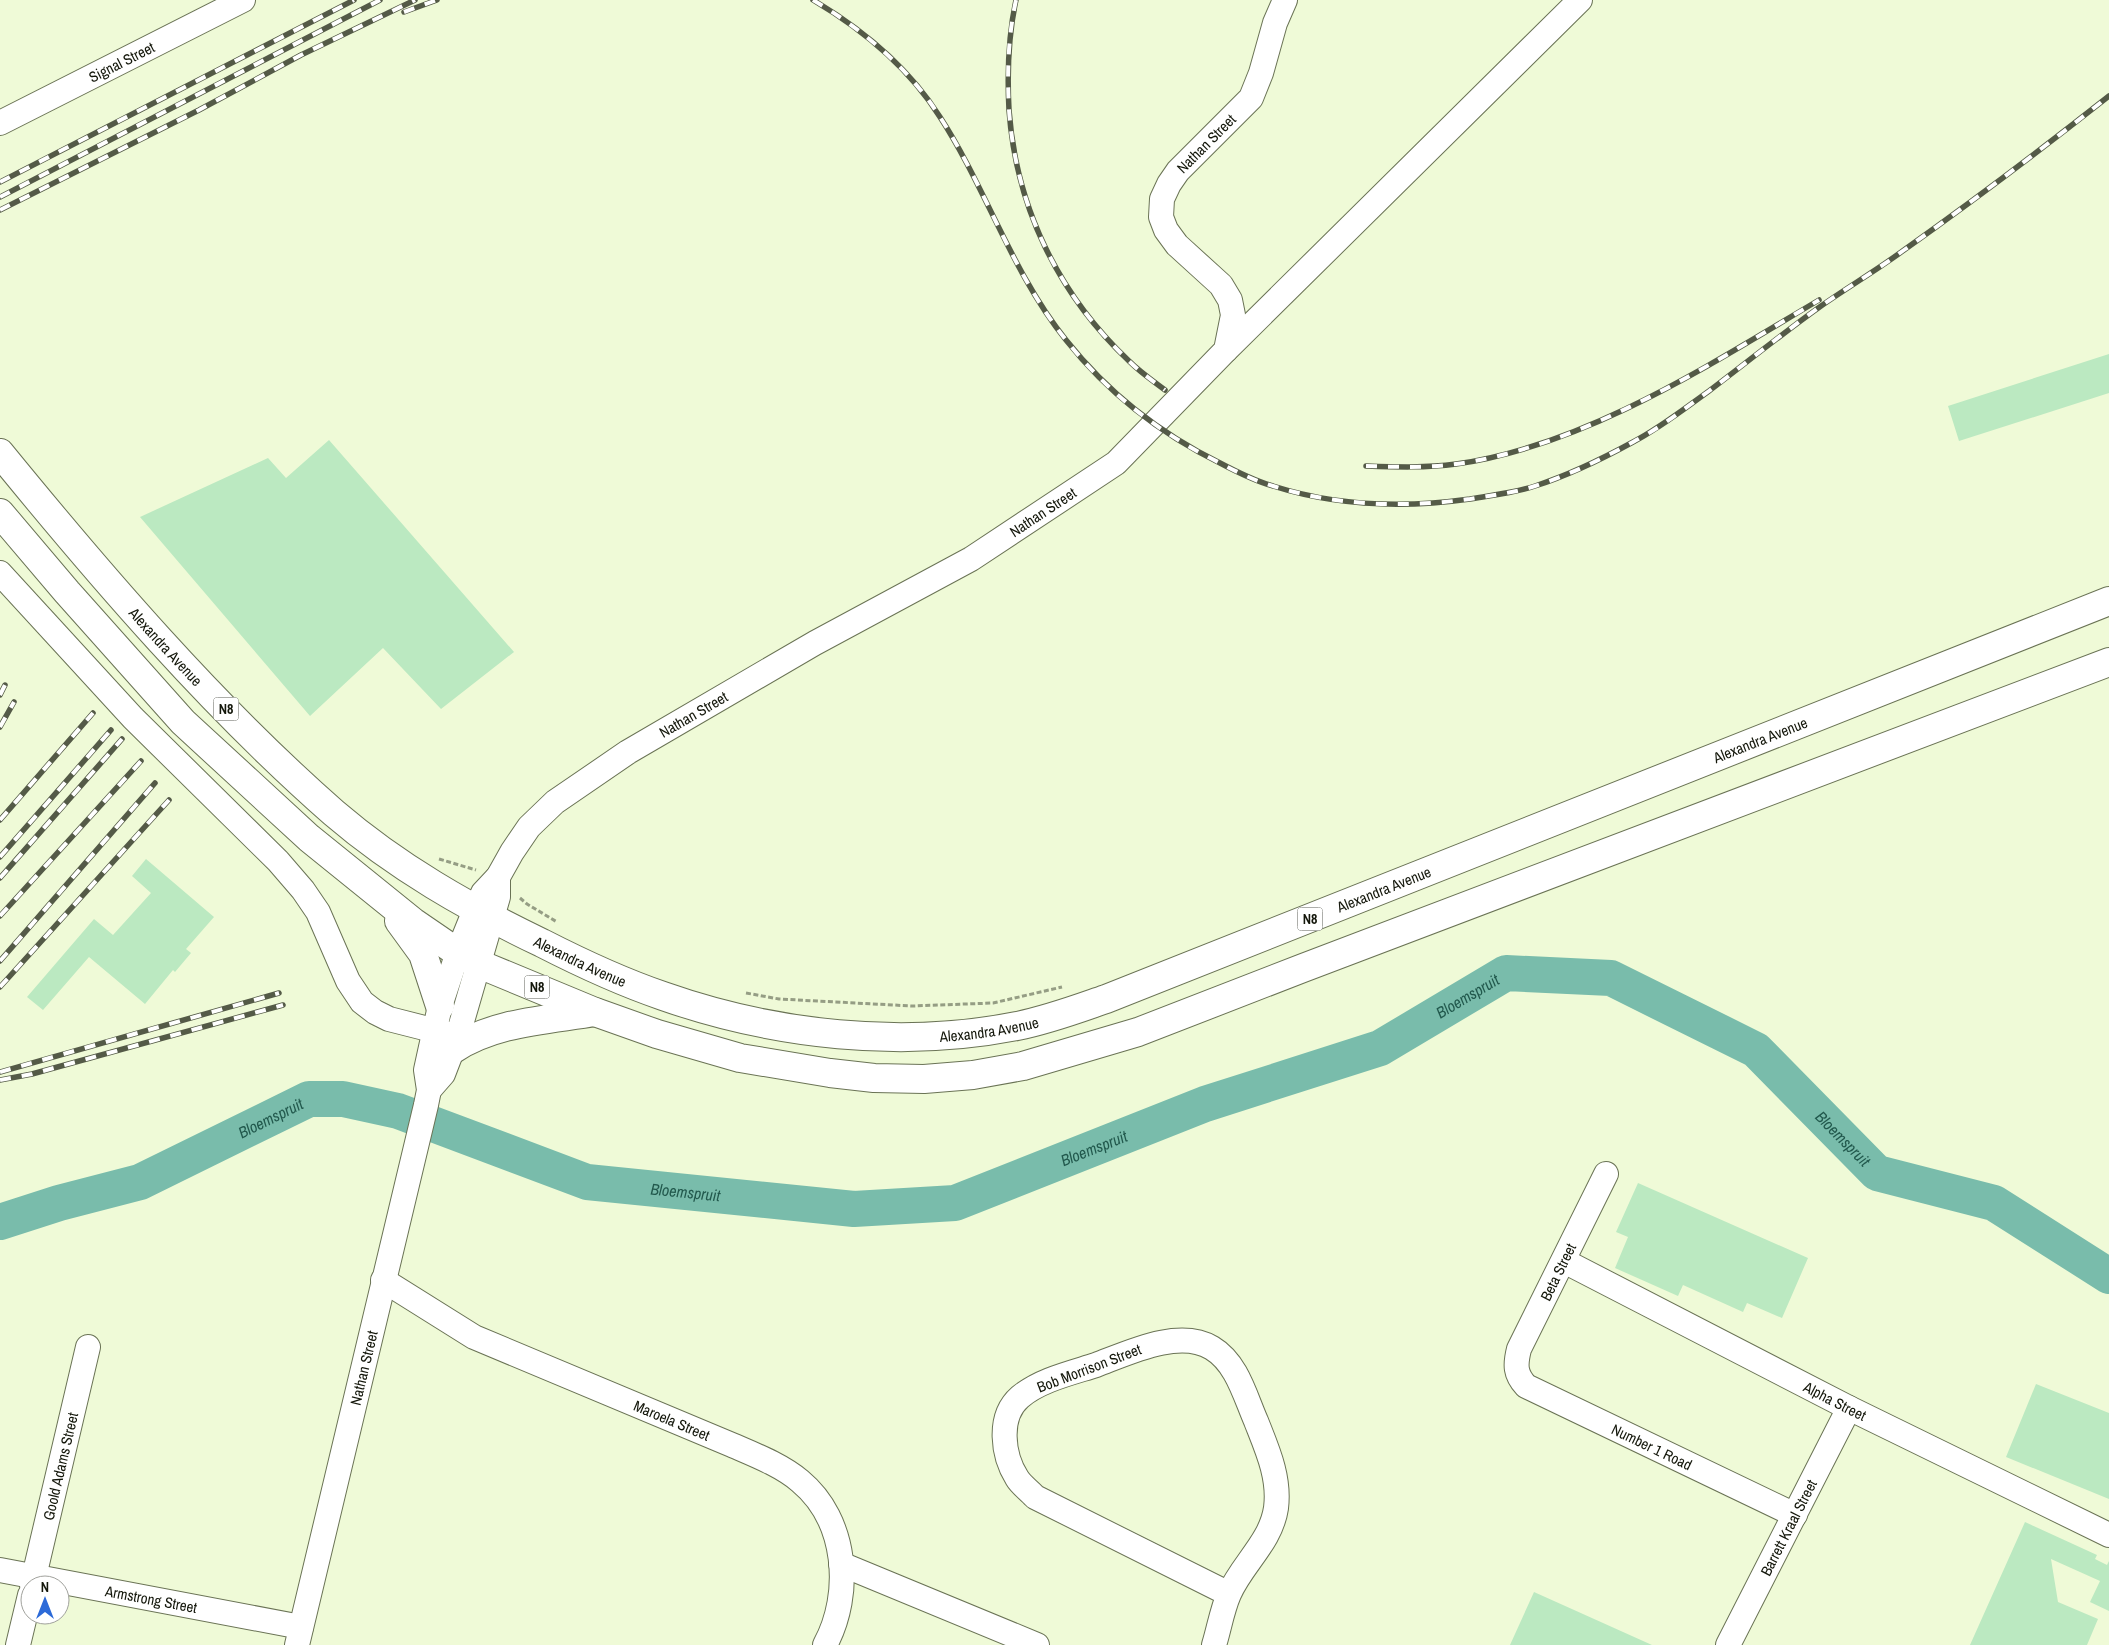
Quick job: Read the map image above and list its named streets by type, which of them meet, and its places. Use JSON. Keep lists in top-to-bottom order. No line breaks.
{"streets":{"highway":["Alexandra Avenue","N8"],"street":["Signal Street","Nathan Street","Beta Street","Bob Morrison Street","Alpha Street","Maroela Street","Number 1 Road","Goold Adams Street","Barrett Kraal Street","Armstrong Street"]},"crossings":[["Nathan Street","Alexandra Avenue"],["Nathan Street","N8"],["Nathan Street","Maroela Street"],["Nathan Street","Armstrong Street"],["Beta Street","Alpha Street"],["Beta Street","Number 1 Road"],["Alpha Street","Barrett Kraal Street"],["Number 1 Road","Barrett Kraal Street"]],"water":["Bloemspruit"],"north":"top"}
